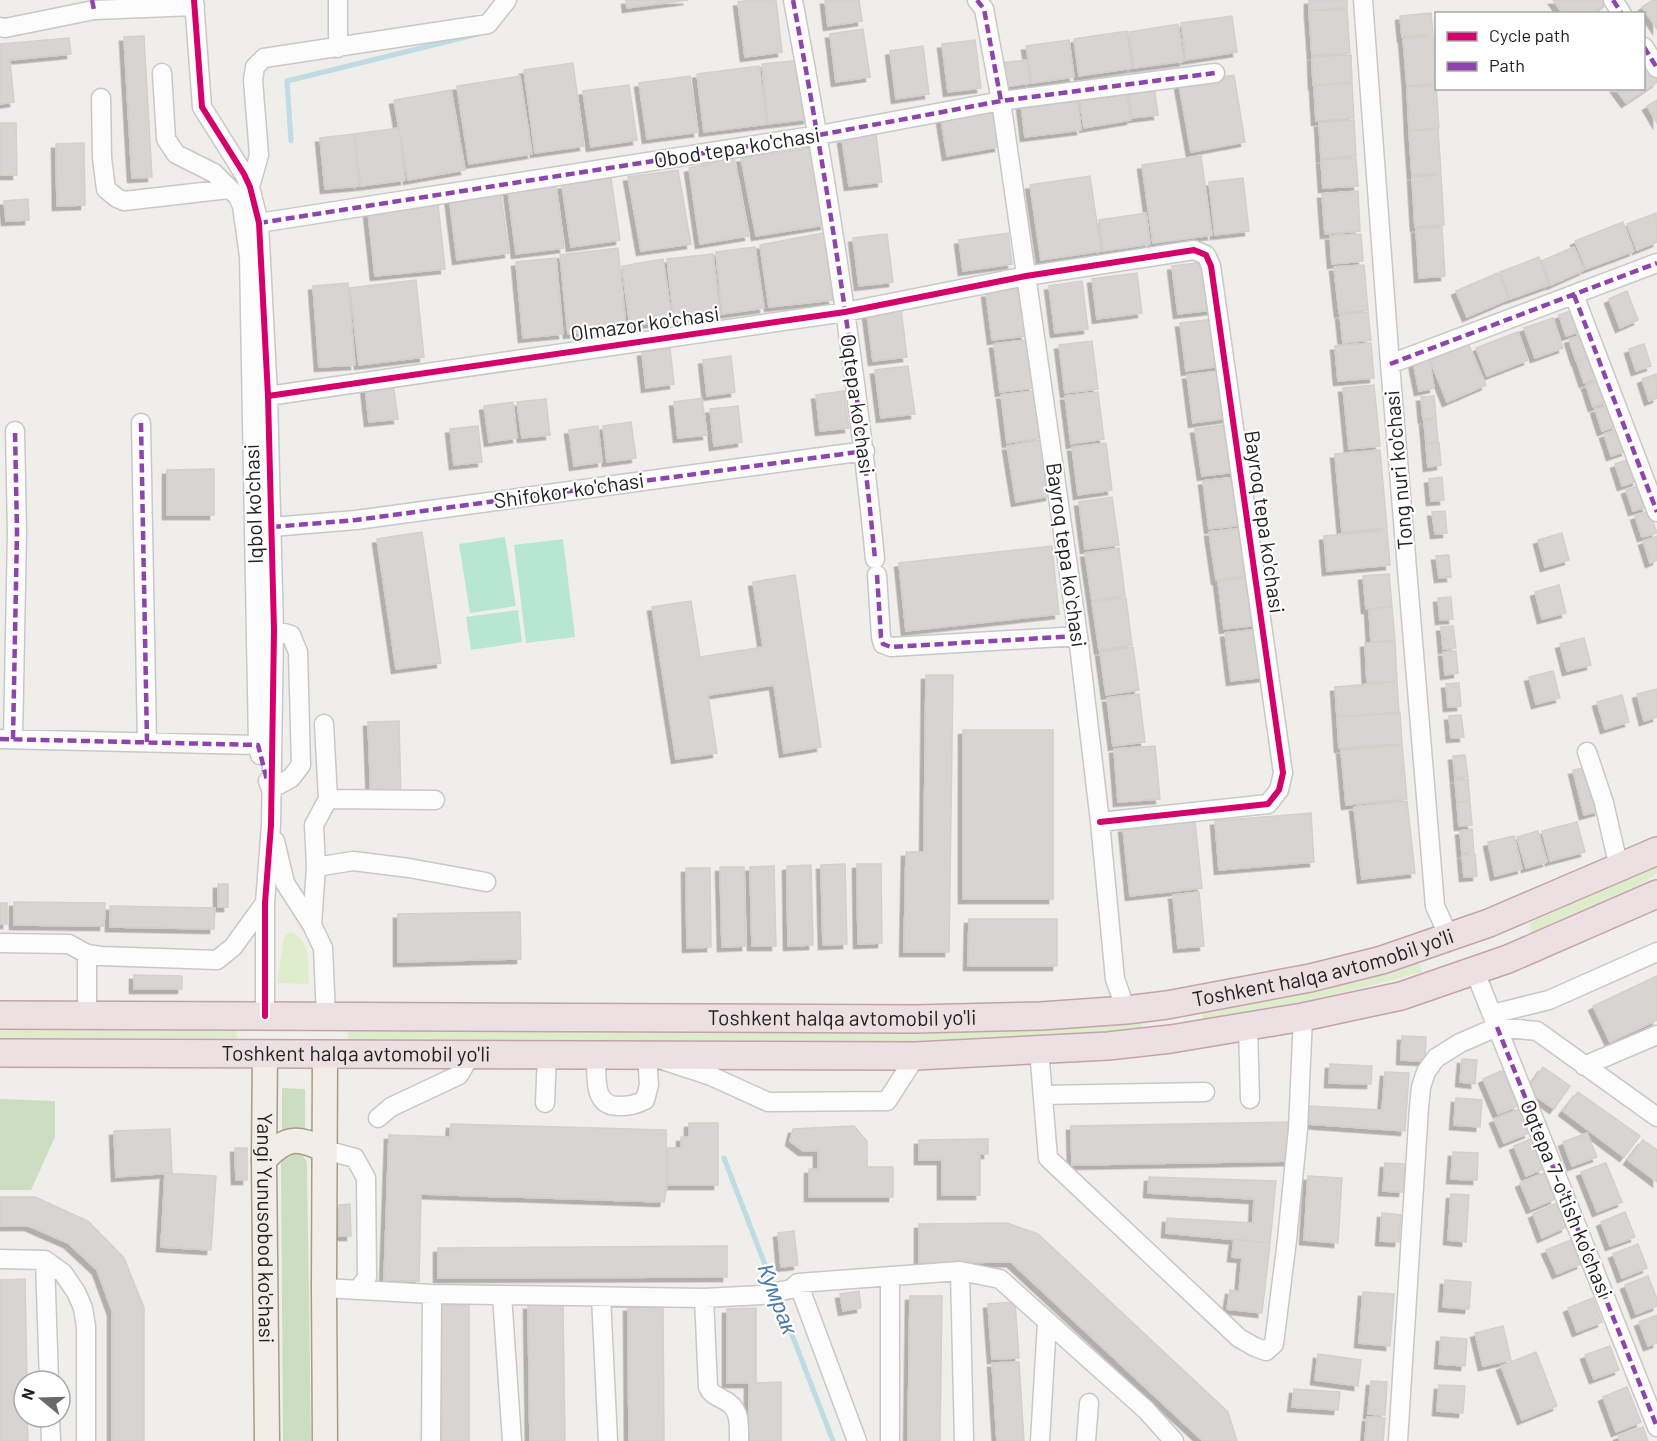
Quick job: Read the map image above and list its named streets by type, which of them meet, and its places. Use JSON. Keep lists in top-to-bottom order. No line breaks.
{"streets":{"highway":["Toshkent halqa avtomobil yo'li","Yangi Yunusobod ko'chasi"],"street":["Obod tepa ko'chasi","Olmazor ko'chasi","Oqtepa ko'chasi","Tong nuri ko'chasi","Shifokor ko'chasi","Iqbol ko'chasi","Bayroq tepa ko'chasi","Bayroq tepa koʻchasi","Oqtepa 7-o'tish ko'chasi"]},"crossings":[["Obod tepa ko'chasi","Oqtepa ko'chasi"],["Obod tepa ko'chasi","Iqbol ko'chasi"],["Obod tepa ko'chasi","Bayroq tepa koʻchasi"],["Olmazor ko'chasi","Oqtepa ko'chasi"],["Olmazor ko'chasi","Iqbol ko'chasi"],["Olmazor ko'chasi","Bayroq tepa ko'chasi"],["Olmazor ko'chasi","Bayroq tepa koʻchasi"],["Oqtepa ko'chasi","Shifokor ko'chasi"],["Oqtepa ko'chasi","Bayroq tepa koʻchasi"],["Tong nuri ko'chasi","Toshkent halqa avtomobil yo'li"],["Shifokor ko'chasi","Iqbol ko'chasi"],["Iqbol ko'chasi","Toshkent halqa avtomobil yo'li"],["Iqbol ko'chasi","Yangi Yunusobod ko'chasi"],["Bayroq tepa ko'chasi","Bayroq tepa koʻchasi"],["Bayroq tepa koʻchasi","Toshkent halqa avtomobil yo'li"],["Toshkent halqa avtomobil yo'li","Oqtepa 7-o'tish ko'chasi"],["Toshkent halqa avtomobil yo'li","Yangi Yunusobod ko'chasi"]],"water":["Кумрак"],"legend":["Cycle path","Path"],"north":"left"}
